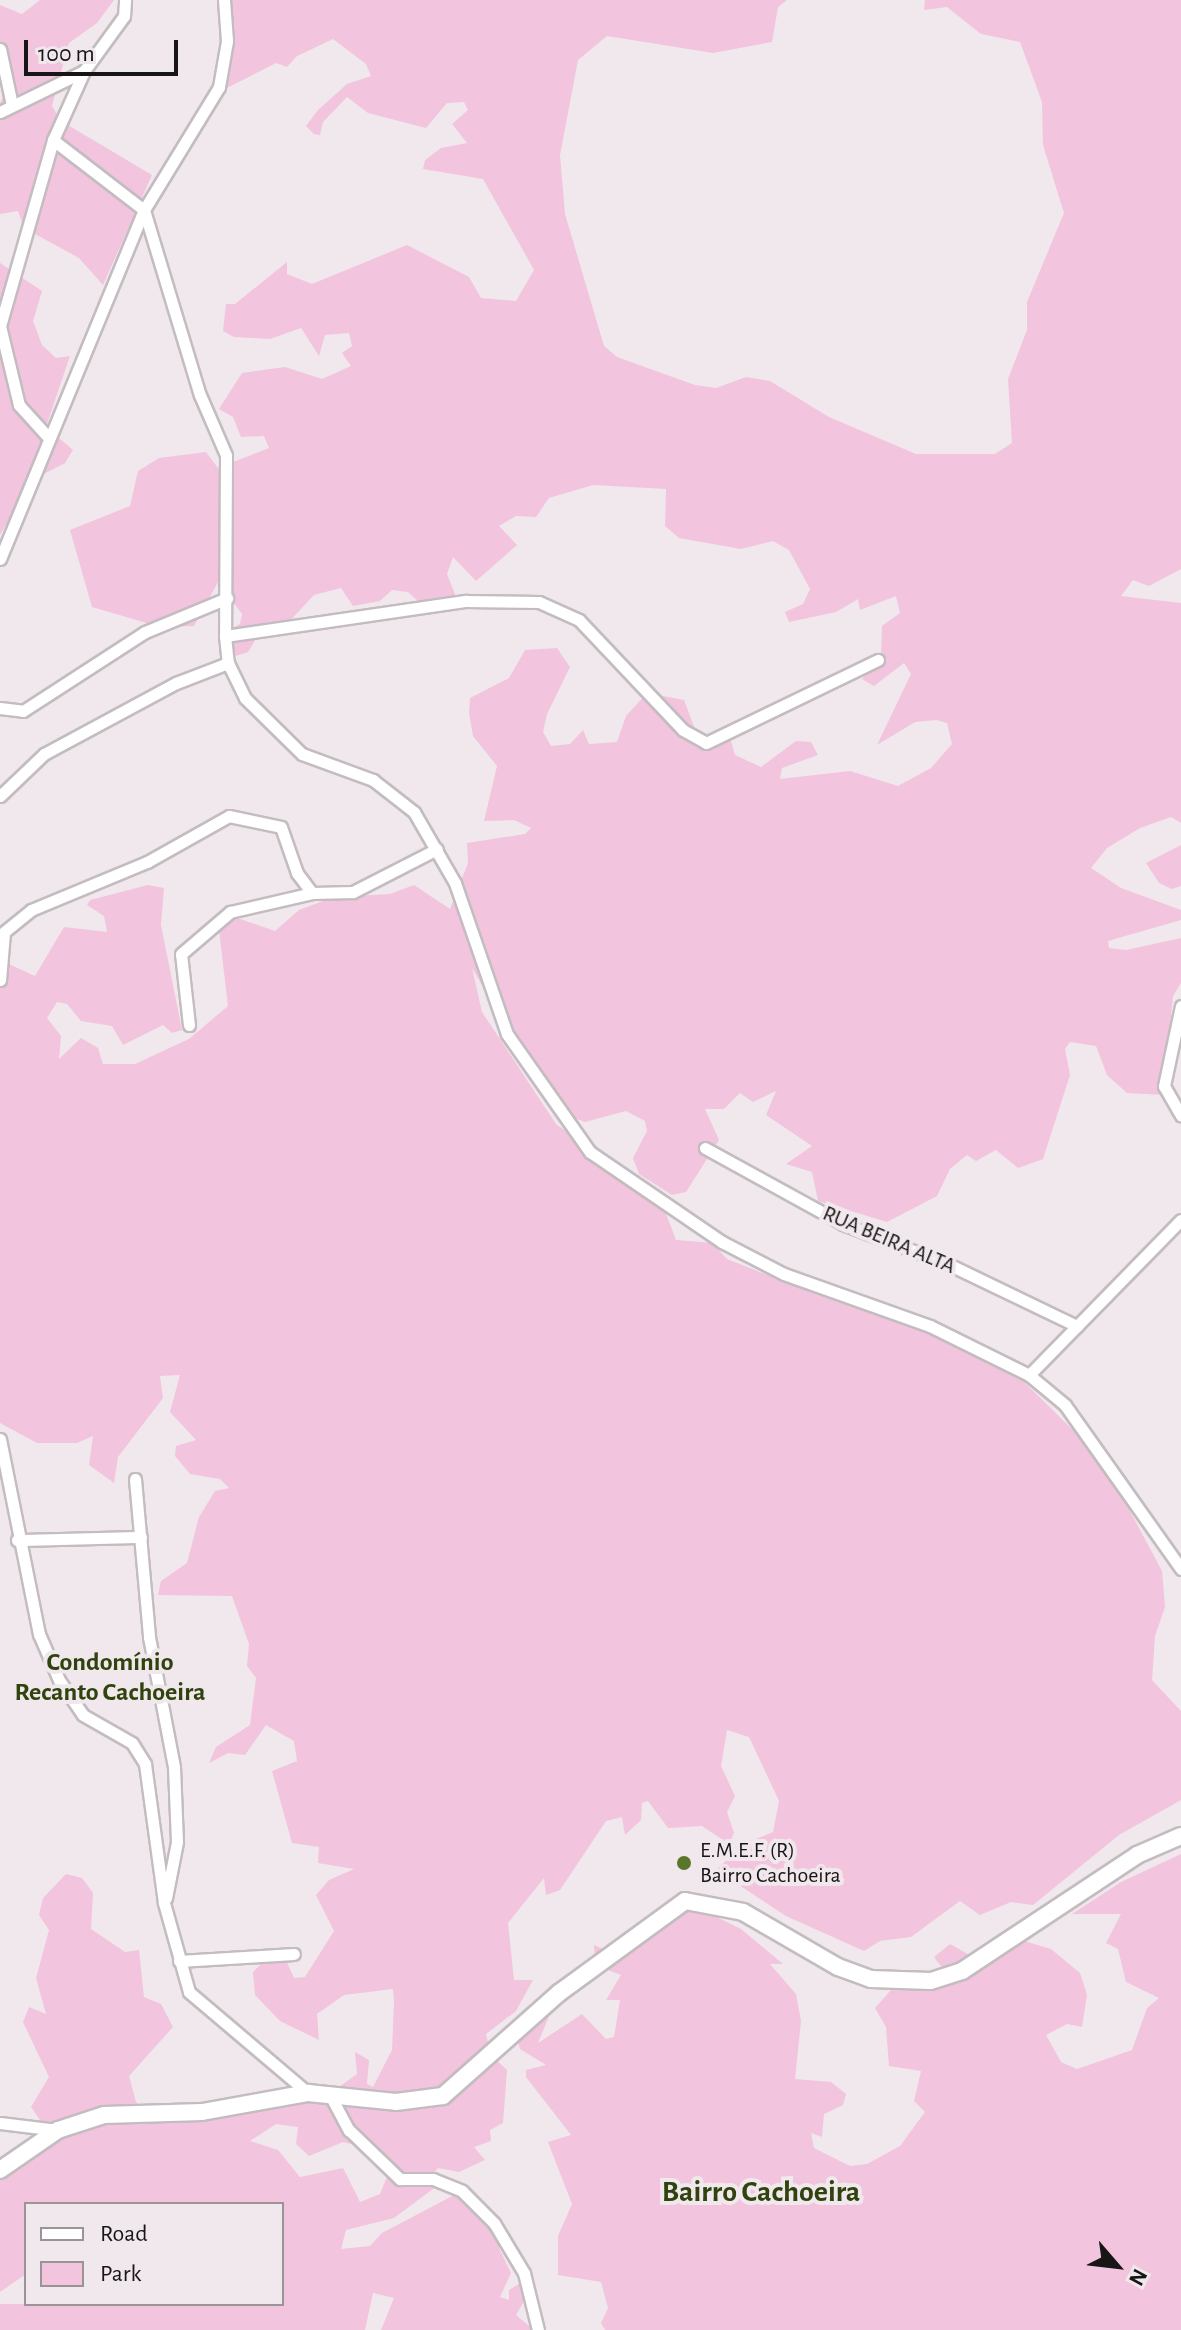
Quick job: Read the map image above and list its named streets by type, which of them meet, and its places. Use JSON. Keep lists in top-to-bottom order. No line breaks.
{"streets":{"street":["RUA BEIRA ALTA"]},"districts":["Condomínio Recanto Cachoeira","Bairro Cachoeira"],"places":["E.M.E.F. (R) Bairro Cachoeira"],"legend":["Road","Park"],"scale_bar":"100 m","north":"bottom right"}
